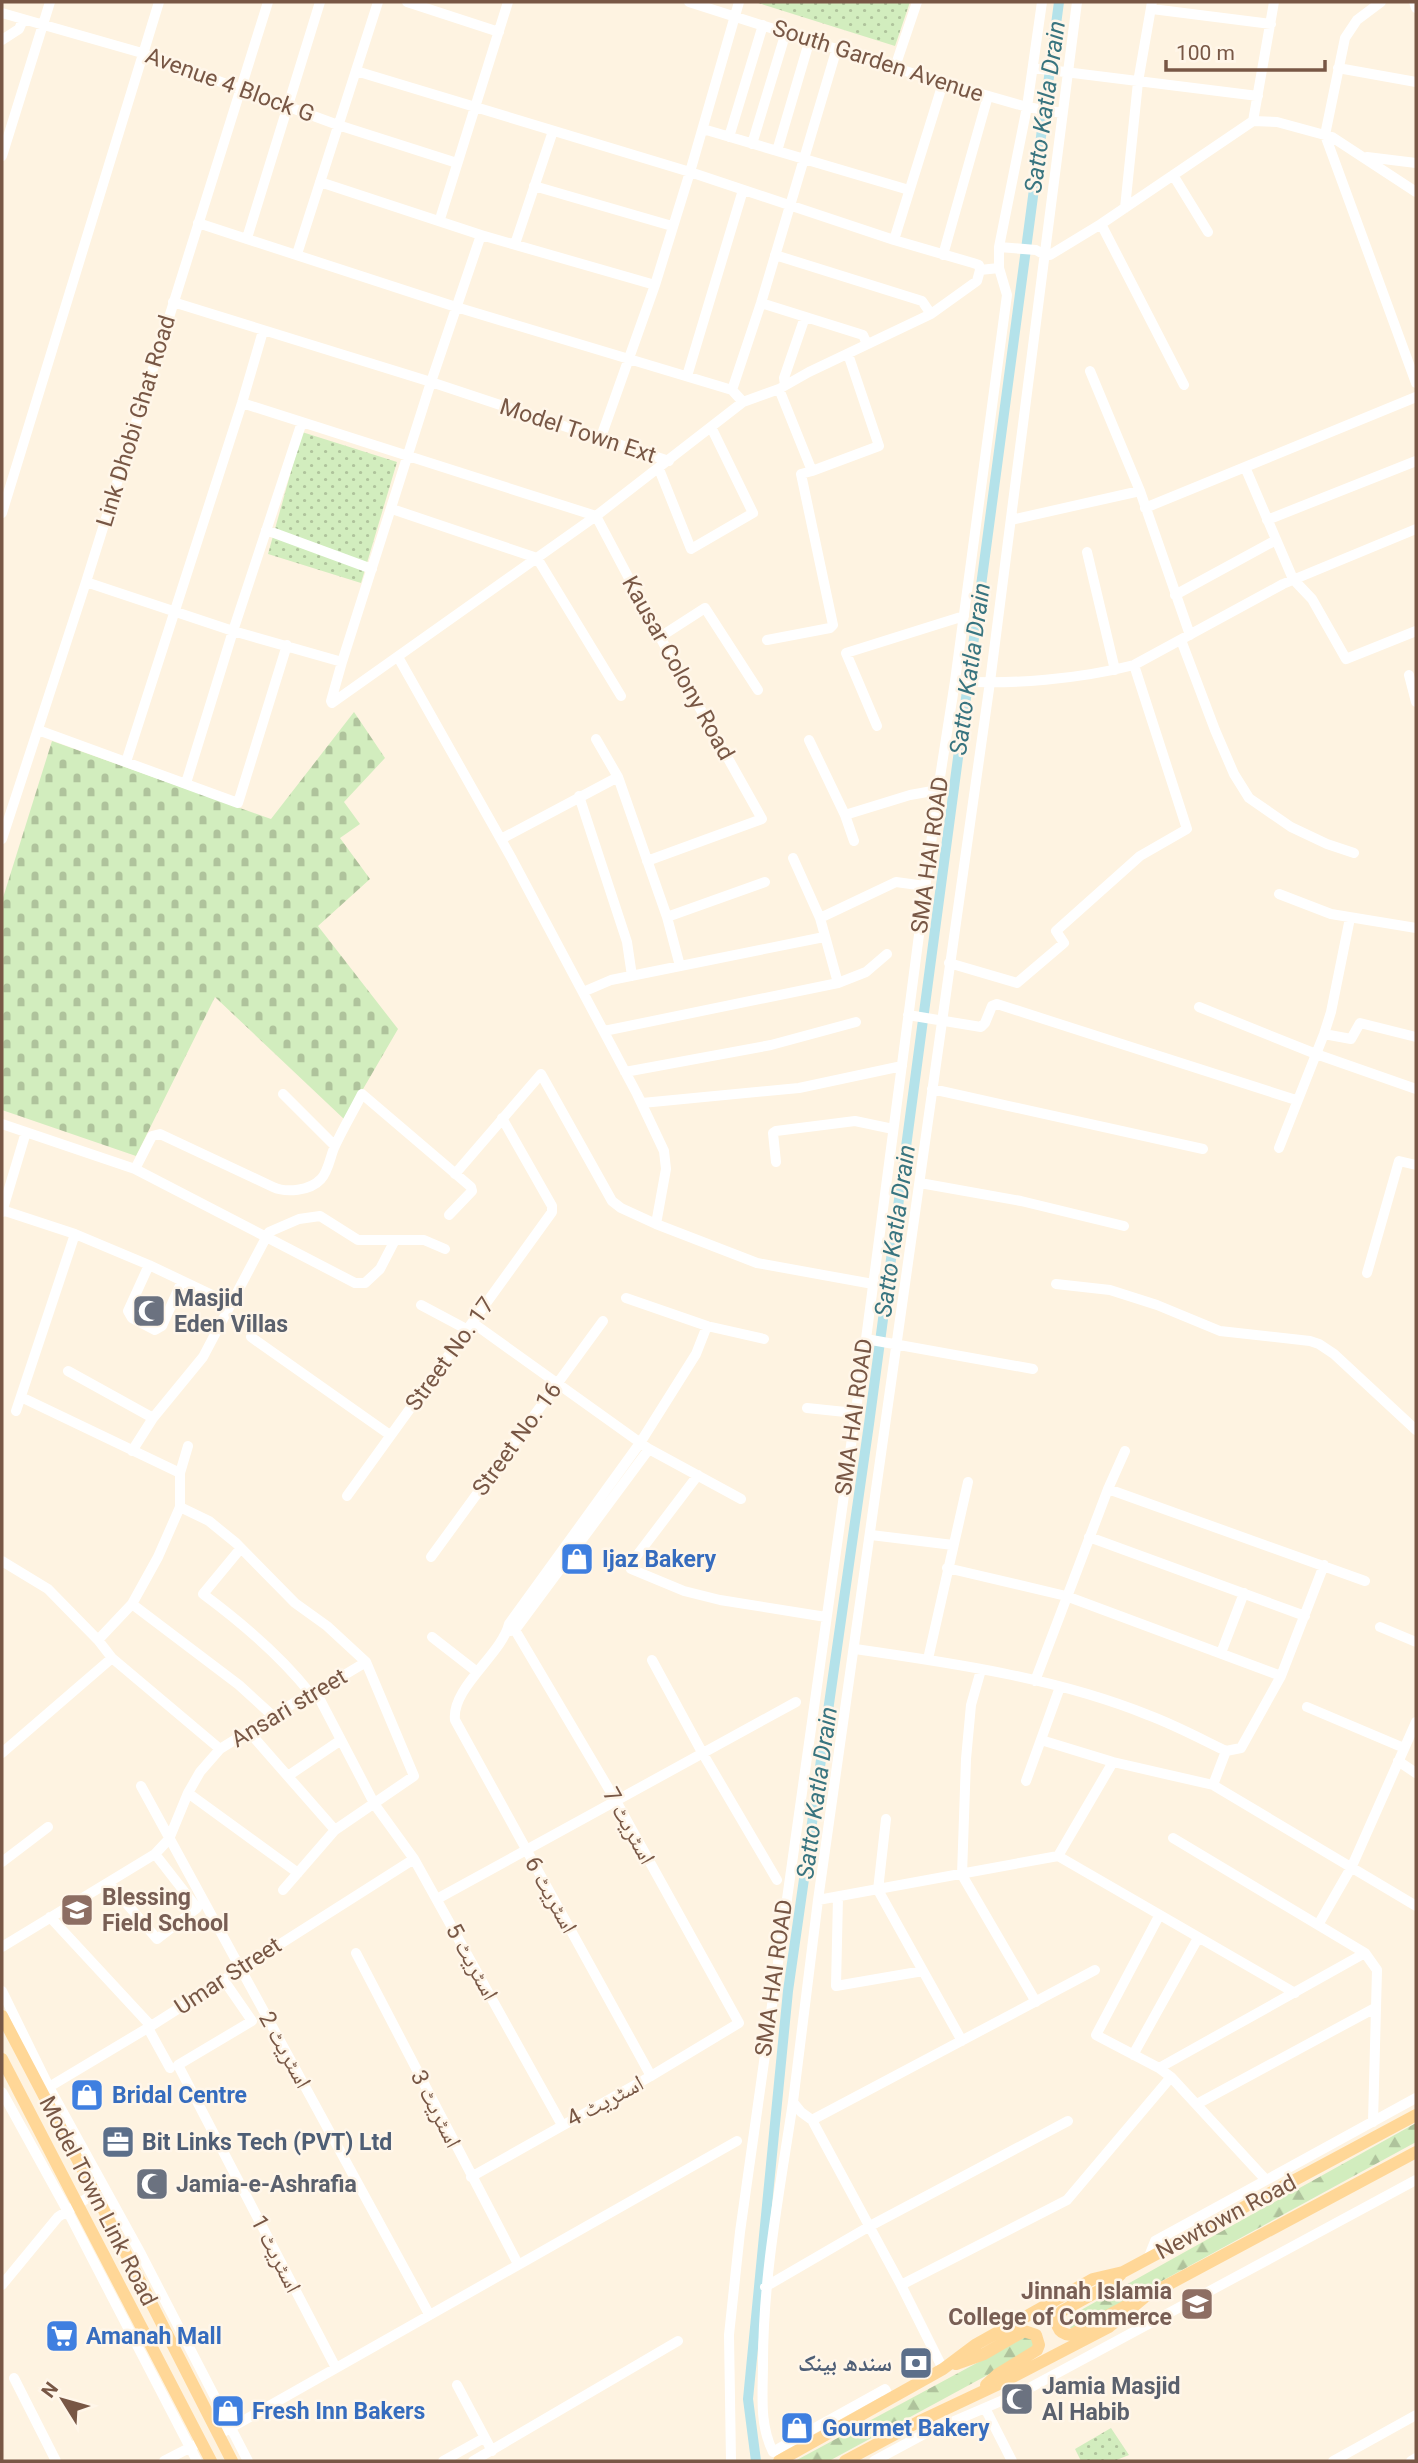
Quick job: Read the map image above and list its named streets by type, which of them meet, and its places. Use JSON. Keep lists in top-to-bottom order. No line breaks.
{"streets":{"main road":["Model Town Link Road","Newtown Road"],"street":["South Garden Avenue","Avenue 4 Block G","Link Dhobi Ghat Road","Model Town Ext","Kausar Colony Road","SMA HAI ROAD","Street No. 17","Street No. 16","Ansari street","اسٹریٹ 7","اسٹریٹ 6","اسٹریٹ 5","Umar Street","اسٹریٹ 2","اسٹریٹ 4","اسٹریٹ 3","اسٹریٹ 1"]},"crossings":[["South Garden Avenue","SMA HAI ROAD"],["Avenue 4 Block G","Link Dhobi Ghat Road"],["Link Dhobi Ghat Road","Model Town Ext"],["Ansari street","اسٹریٹ 5"],["Ansari street","اسٹریٹ 2"],["Ansari street","اسٹریٹ 1"],["اسٹریٹ 7","اسٹریٹ 4"],["اسٹریٹ 6","اسٹریٹ 4"],["اسٹریٹ 5","Umar Street"],["اسٹریٹ 5","اسٹریٹ 4"],["Umar Street","اسٹریٹ 2"],["Umar Street","Model Town Link Road"],["Umar Street","اسٹریٹ 1"],["اسٹریٹ 4","اسٹریٹ 3"]],"water":["Satto Katla Drain"],"places":{"mosque":["Masjid Eden Villas","Jamia-e-Ashrafia","Jamia Masjid Al Habib"],"shop":["Ijaz Bakery","Bridal Centre","Fresh Inn Bakers","Gourmet Bakery"],"school or university":["Blessing Field School","Jinnah Islamia College of Commerce"],"office":["Bit Links Tech (PVT) Ltd"],"supermarket":["Amanah Mall"],"bank":["سندھ بینک"]},"scale_bar":"100 m","north":"top left"}
